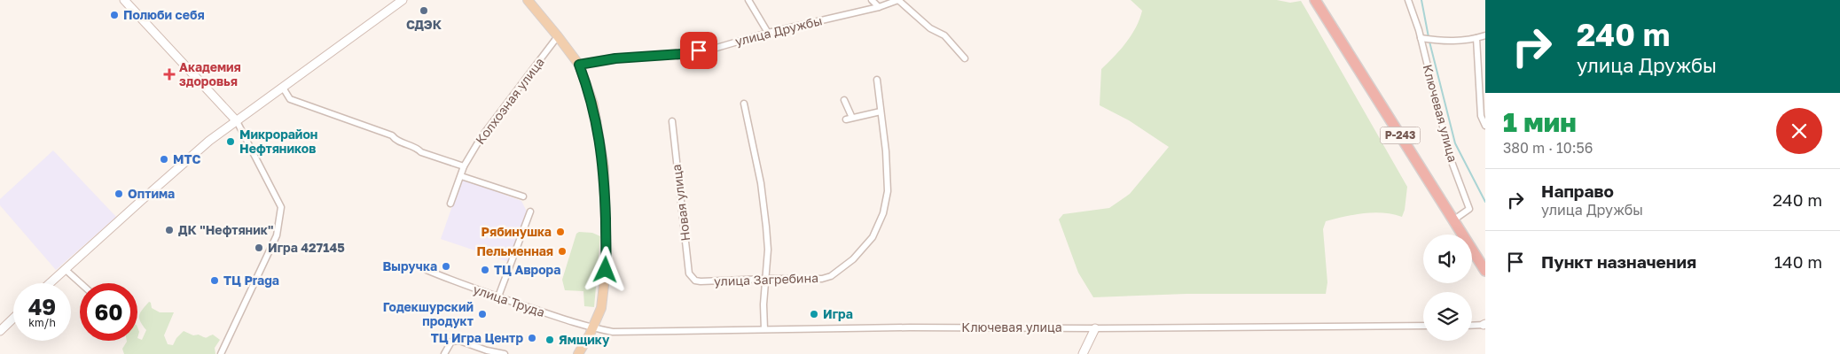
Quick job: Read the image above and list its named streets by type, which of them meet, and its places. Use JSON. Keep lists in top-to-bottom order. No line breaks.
{"streets":{"highway":["Р-243"],"street":["улица Дружбы","Колхозная улица","Ключевая улица","Новая улица","улица Загребина","улица Труда"]},"crossings":[["Ключевая улица","Р-243"],["Ключевая улица","улица Труда"],["Новая улица","улица Загребина"]],"places":{"other":["СДЭК","Полюби себя","Микрорайон Нефтяников","МТС","Оптима","ДК \"Нефтяник\"","Рябинушка","Игра 427145","Пельменная","Выручка","ТЦ Аврора","ТЦ Praga","Годекшурский продукт","Игра","ТЦ Игра Центр","Ямщику"],"health":["Академия здоровья"]},"page":{"turn":["240 m","улица Дружбы"],"heading":["1 мин","380 m · 10:56"],"list":[{"name":"Направо","note":"улица Дружбы","value":"240 m"},{"name":"Пункт назначения","value":"140 m"}],"speed":"49 km/h","limit":"60"}}
